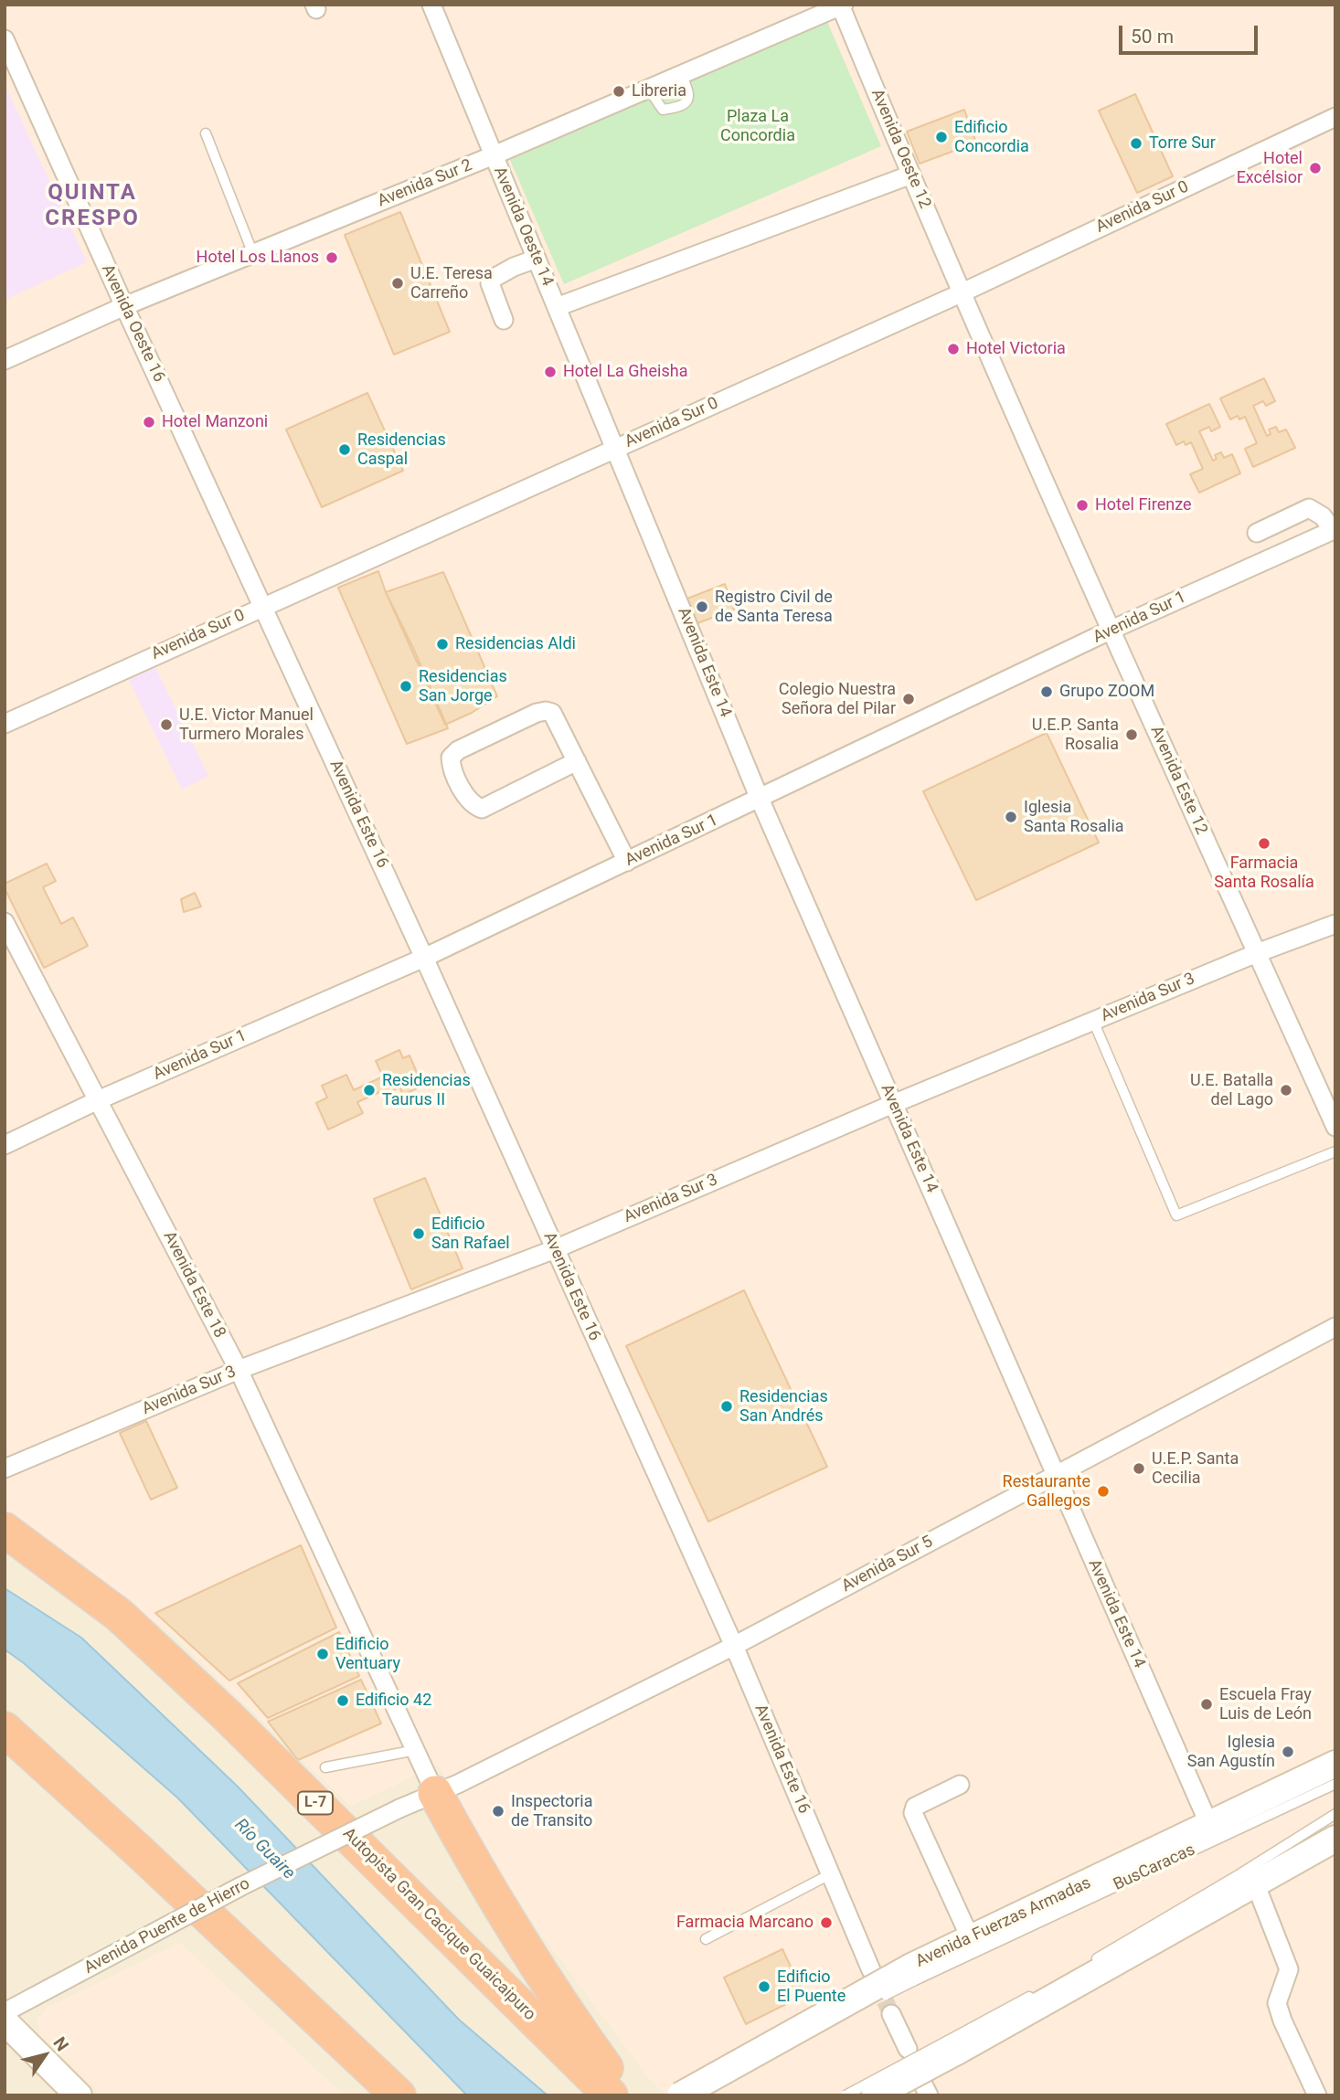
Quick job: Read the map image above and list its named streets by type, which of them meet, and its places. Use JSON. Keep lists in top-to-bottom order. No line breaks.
{"streets":{"highway":["L-7","Autopista Gran Cacique Guaicaipuro"],"main road":["Avenida Fuerzas Armadas"],"street":["Avenida Oeste 12","Avenida Sur 2","Avenida Sur 0","Avenida Oeste 14","Avenida Oeste 16","Avenida Sur 1","Avenida Este 14","Avenida Este 12","Avenida Este 16","Avenida Sur 3","Avenida Este 18","Avenida Sur 5","Avenida Puente de Hierro"],"lane":["BusCaracas"]},"crossings":[["Avenida Oeste 12","Avenida Sur 2"],["Avenida Oeste 12","Avenida Sur 0"],["Avenida Oeste 12","Avenida Este 12"],["Avenida Sur 2","Avenida Oeste 14"],["Avenida Sur 2","Avenida Oeste 16"],["Avenida Sur 0","Avenida Oeste 14"],["Avenida Sur 0","Avenida Oeste 16"],["Avenida Sur 0","Avenida Este 14"],["Avenida Sur 0","Avenida Este 12"],["Avenida Sur 0","Avenida Este 16"],["Avenida Oeste 14","Avenida Este 14"],["Avenida Oeste 16","Avenida Este 16"],["Avenida Sur 1","Avenida Este 14"],["Avenida Sur 1","Avenida Este 12"],["Avenida Sur 1","Avenida Este 16"],["Avenida Sur 1","Avenida Este 18"],["Avenida Este 14","Avenida Sur 3"],["Avenida Este 14","Avenida Sur 5"],["Avenida Este 14","Avenida Fuerzas Armadas"],["Avenida Este 12","Avenida Sur 3"],["Avenida Este 16","Avenida Sur 3"],["Avenida Este 16","Avenida Sur 5"],["Avenida Sur 3","Avenida Este 18"],["Avenida Este 18","Avenida Sur 5"],["Avenida Este 18","Avenida Puente de Hierro"],["Avenida Sur 5","Avenida Puente de Hierro"],["BusCaracas","Avenida Fuerzas Armadas"]],"districts":["QUINTA CRESPO"],"water":["Río Guaire"],"parks":["Plaza La Concordia"],"places":["Libreria","Edificio Concordia","Torre Sur","Hotel Excélsior","Hotel Los Llanos","U.E. Teresa Carreño","Hotel Victoria","Hotel La Gheisha","Hotel Manzoni","Residencias Caspal","Hotel Firenze","Registro Civil de de Santa Teresa","Residencias Aldi","Residencias San Jorge","Grupo ZOOM","Colegio Nuestra Señora del Pilar","U.E. Victor Manuel Turmero Morales","U.E.P. Santa Rosalia","Iglesia Santa Rosalia","Farmacia Santa Rosalía","Residencias Taurus II","U.E. Batalla del Lago","Edificio San Rafael","Residencias San Andrés","U.E.P. Santa Cecilia","Restaurante Gallegos","Edificio Ventuary","Edificio 42","Escuela Fray Luis de León","Iglesia San Agustín","Inspectoria de Transito","Farmacia Marcano","Edificio El Puente"],"scale_bar":"50 m","north":"top right"}
